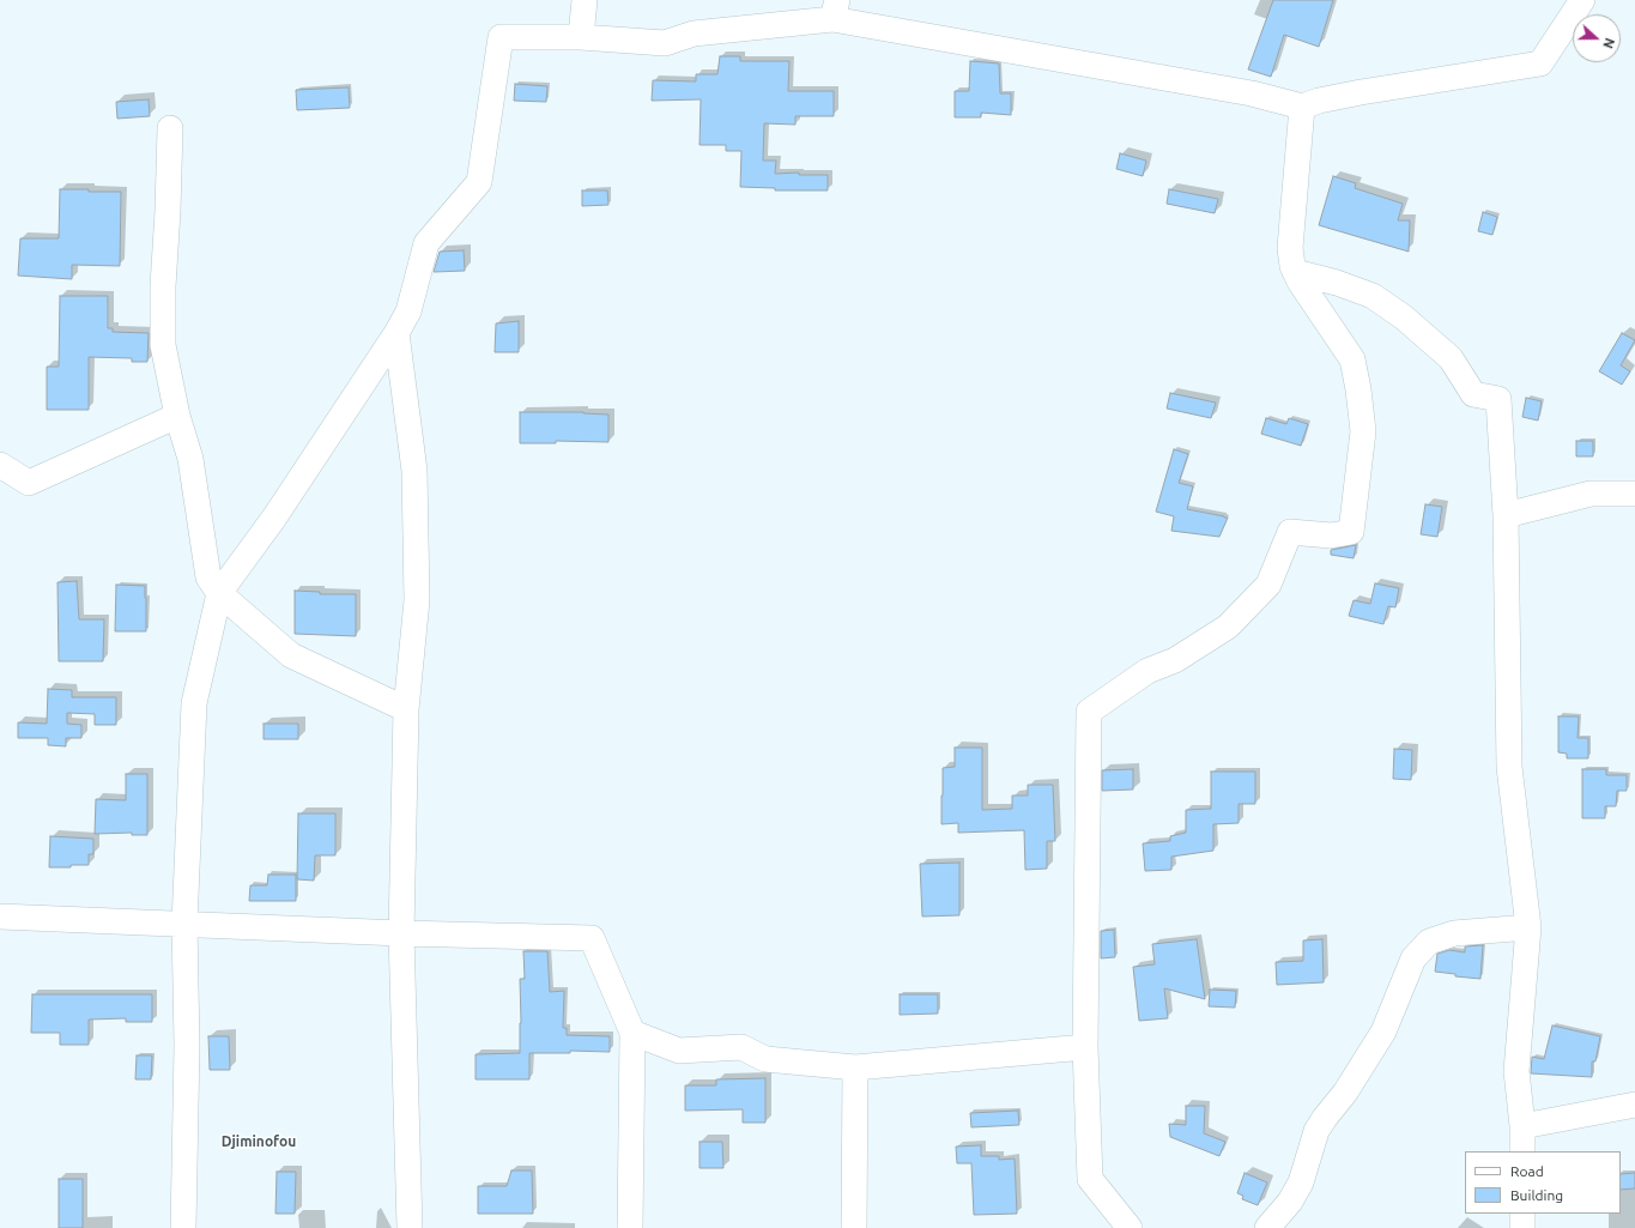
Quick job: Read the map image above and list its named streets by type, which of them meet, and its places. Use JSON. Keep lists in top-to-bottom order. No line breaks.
{"districts":["Djiminofou"],"legend":["Road","Building"],"north":"right"}
